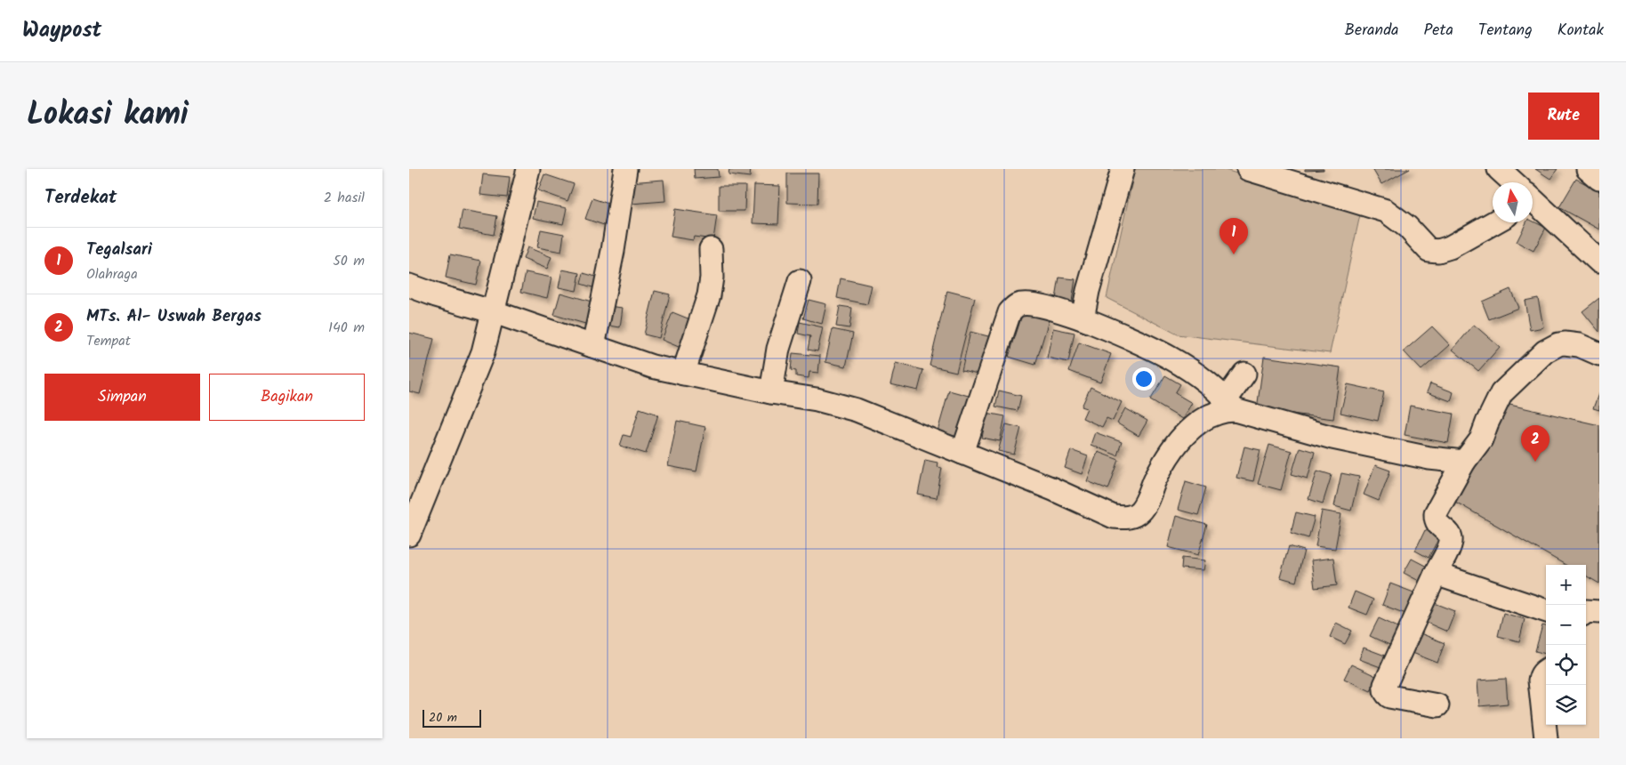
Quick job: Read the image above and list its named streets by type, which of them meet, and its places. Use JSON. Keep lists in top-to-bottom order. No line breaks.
{"scale_bar":"20 m","north":"top","page":{"header":"Waypost","nav":["Beranda","Peta","Tentang","Kontak"],"title":"Lokasi kami","buttons":["Rute",["Simpan","Bagikan"]],"heading":["Terdekat","2 hasil"],"pins":["1","2"],"list":[{"mark":"1","name":"Tegalsari","note":"Olahraga","value":"50 m"},{"mark":"2","name":"MTs. Al- Uswah Bergas","note":"Tempat","value":"140 m"}],"map_buttons":["+","−"],"scale":"20 m"}}
